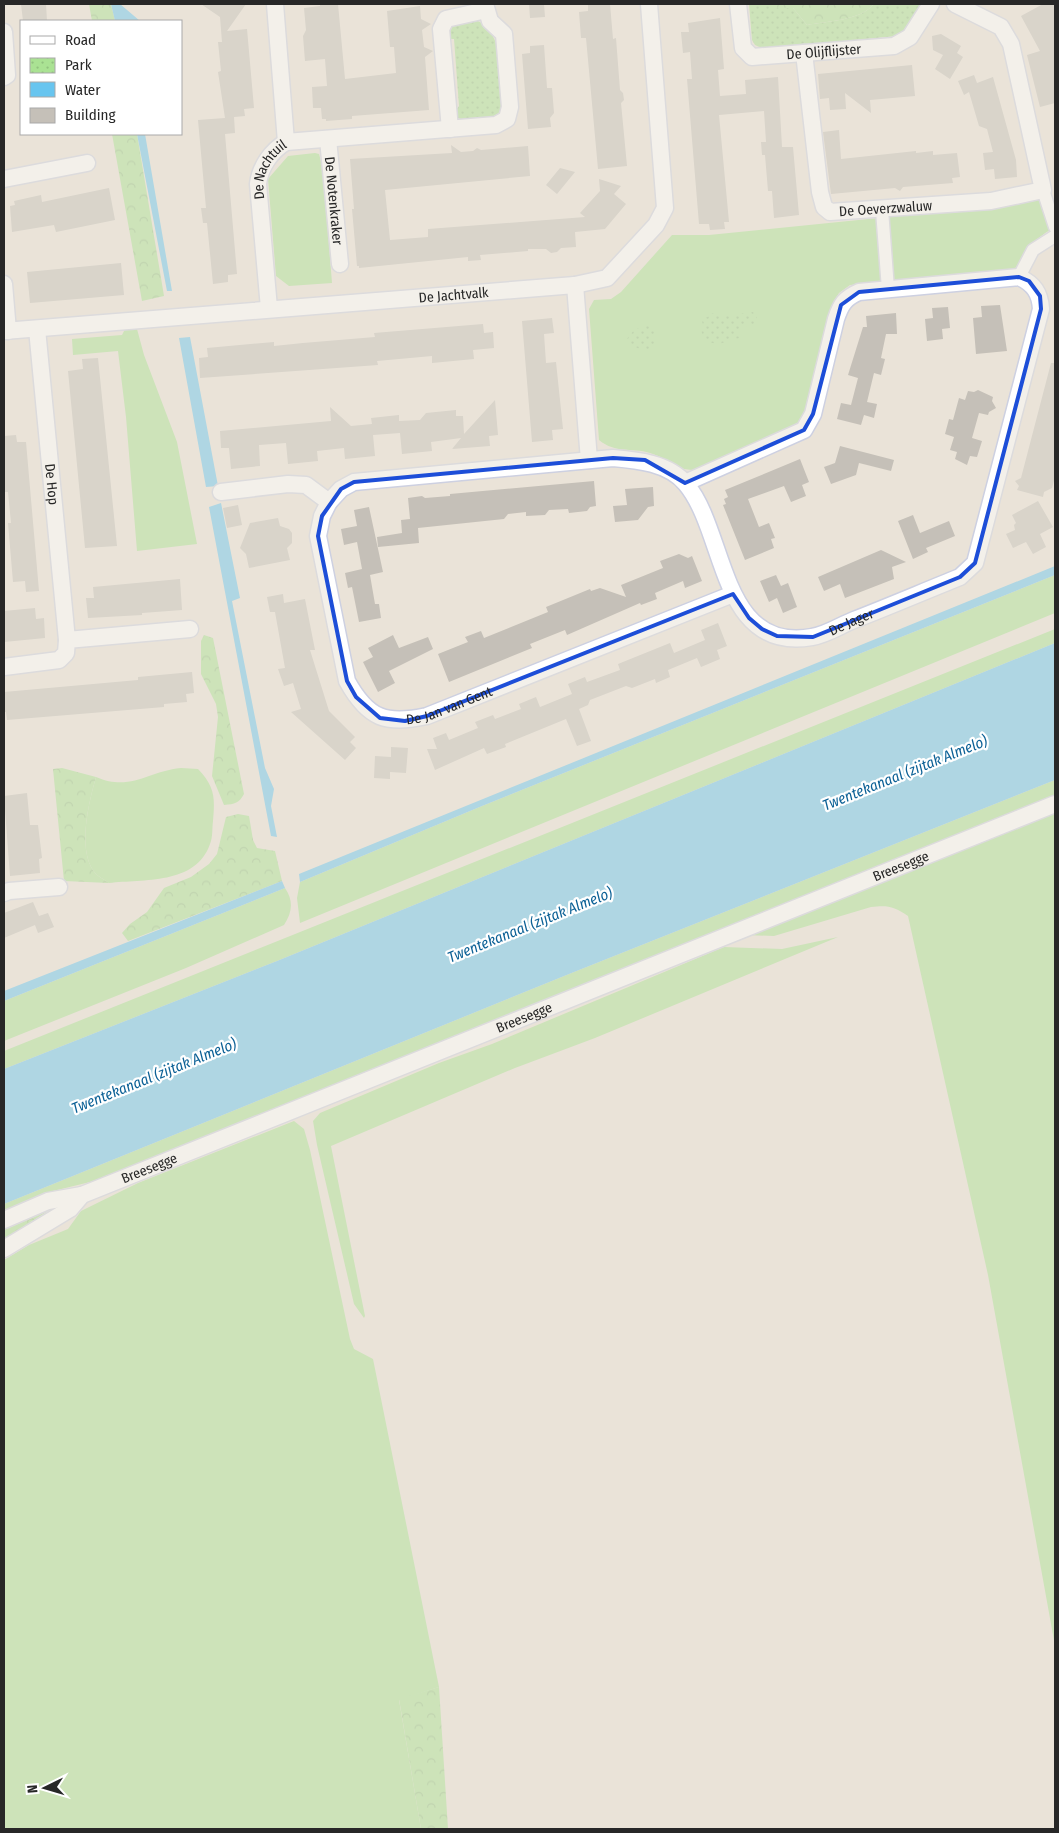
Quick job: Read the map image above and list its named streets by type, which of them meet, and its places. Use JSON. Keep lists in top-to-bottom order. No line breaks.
{"streets":{"street":["De Olijflijster","De Nachtuil","De Notenkraker","De Oeverzwaluw","De Jachtvalk","De Hop","De Jager","De Jan van Gent","Breesegge"]},"crossings":[["De Olijflijster","De Oeverzwaluw"],["De Nachtuil","De Notenkraker"],["De Nachtuil","De Jachtvalk"],["De Jachtvalk","De Hop"],["De Jager","De Jan van Gent"]],"water":["Twentekanaal (zijtak Almelo)"],"legend":["Road","Park","Water","Building"],"north":"left"}
